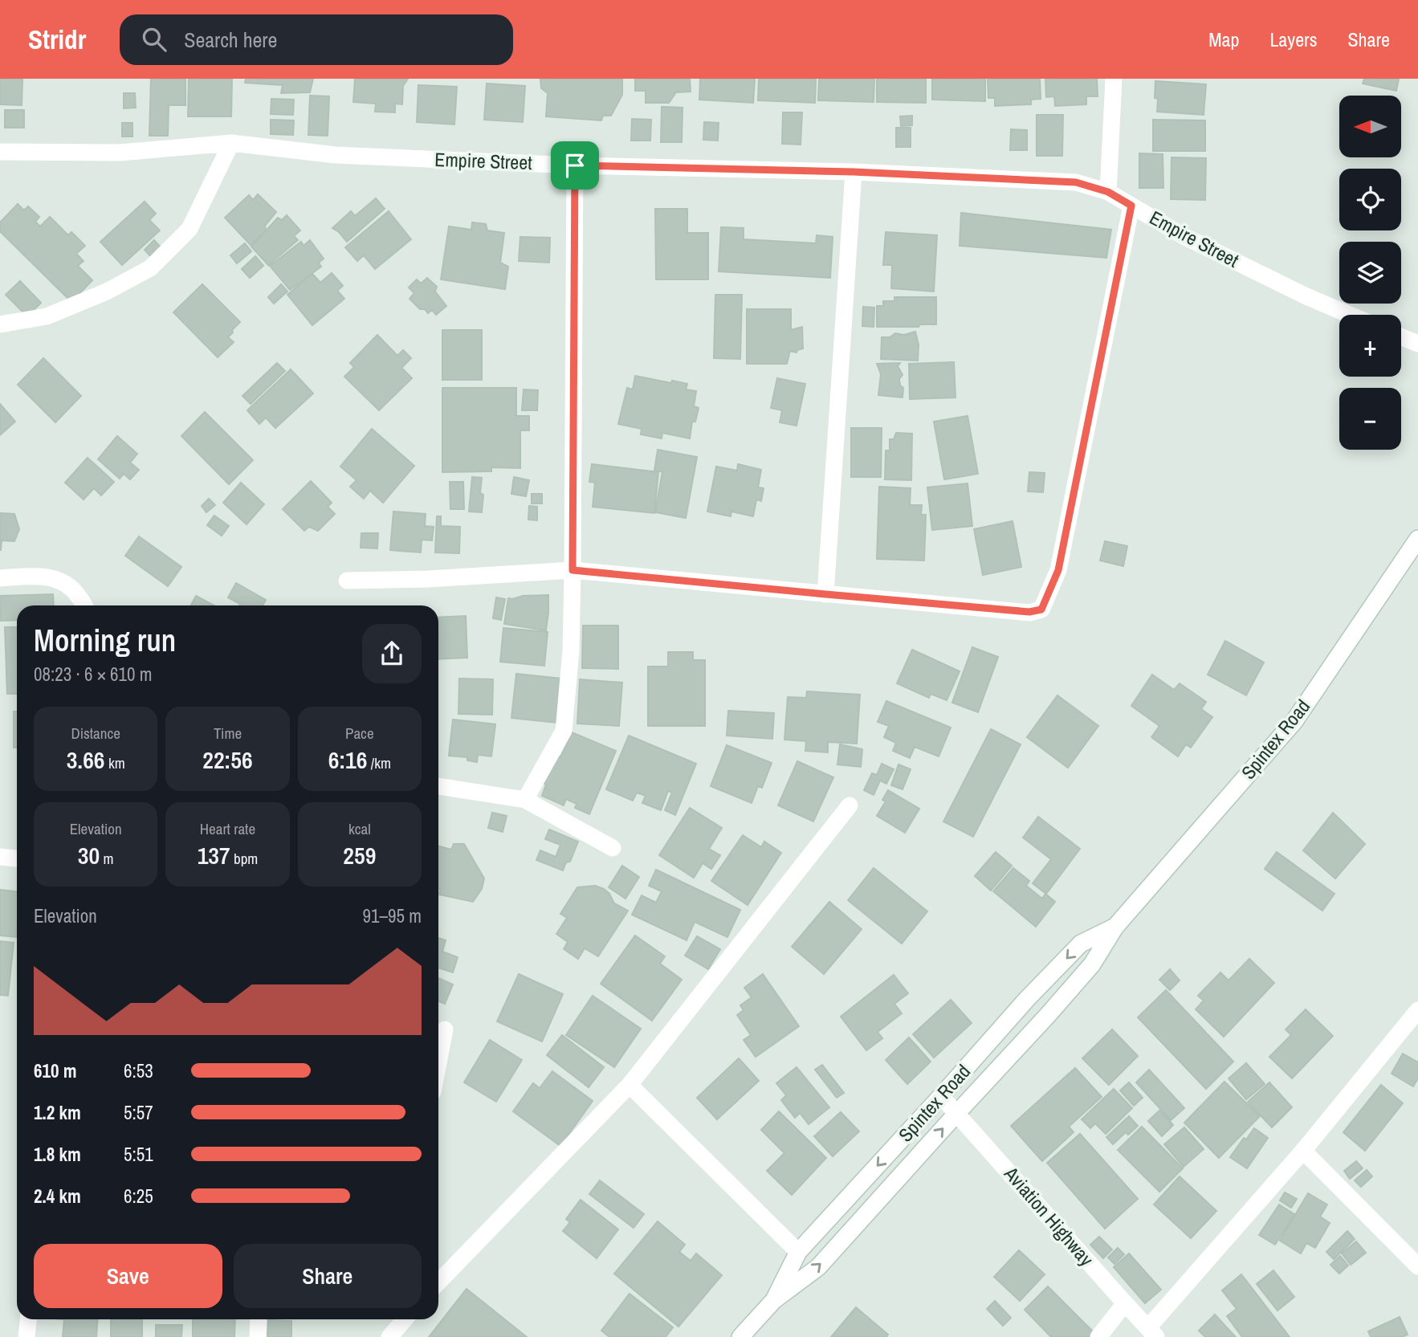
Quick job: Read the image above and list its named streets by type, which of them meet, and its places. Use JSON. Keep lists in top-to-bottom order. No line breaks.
{"streets":{"street":["Empire Street","Spintex Road","Aviation Highway"]},"crossings":[["Spintex Road","Aviation Highway"]],"north":"left","page":{"header":"Stridr","search":"Search here","nav":["Map","Layers","Share"],"map_buttons":["+","−"],"heading":["Morning run","08:23 · 6 × 610 m"],"stats":[["Distance","3.66 km"],["Time","22:56"],["Pace","6:16 /km"],["Elevation","30 m"],["Heart rate","137 bpm"],["kcal","259"]],"chart":["Elevation","91–95 m"],"list":[{"name":"610 m","note":"6:53"},{"name":"1.2 km","note":"5:57"},{"name":"1.8 km","note":"5:51"},{"name":"2.4 km","note":"6:25"}],"buttons":["Save","Share"]}}
